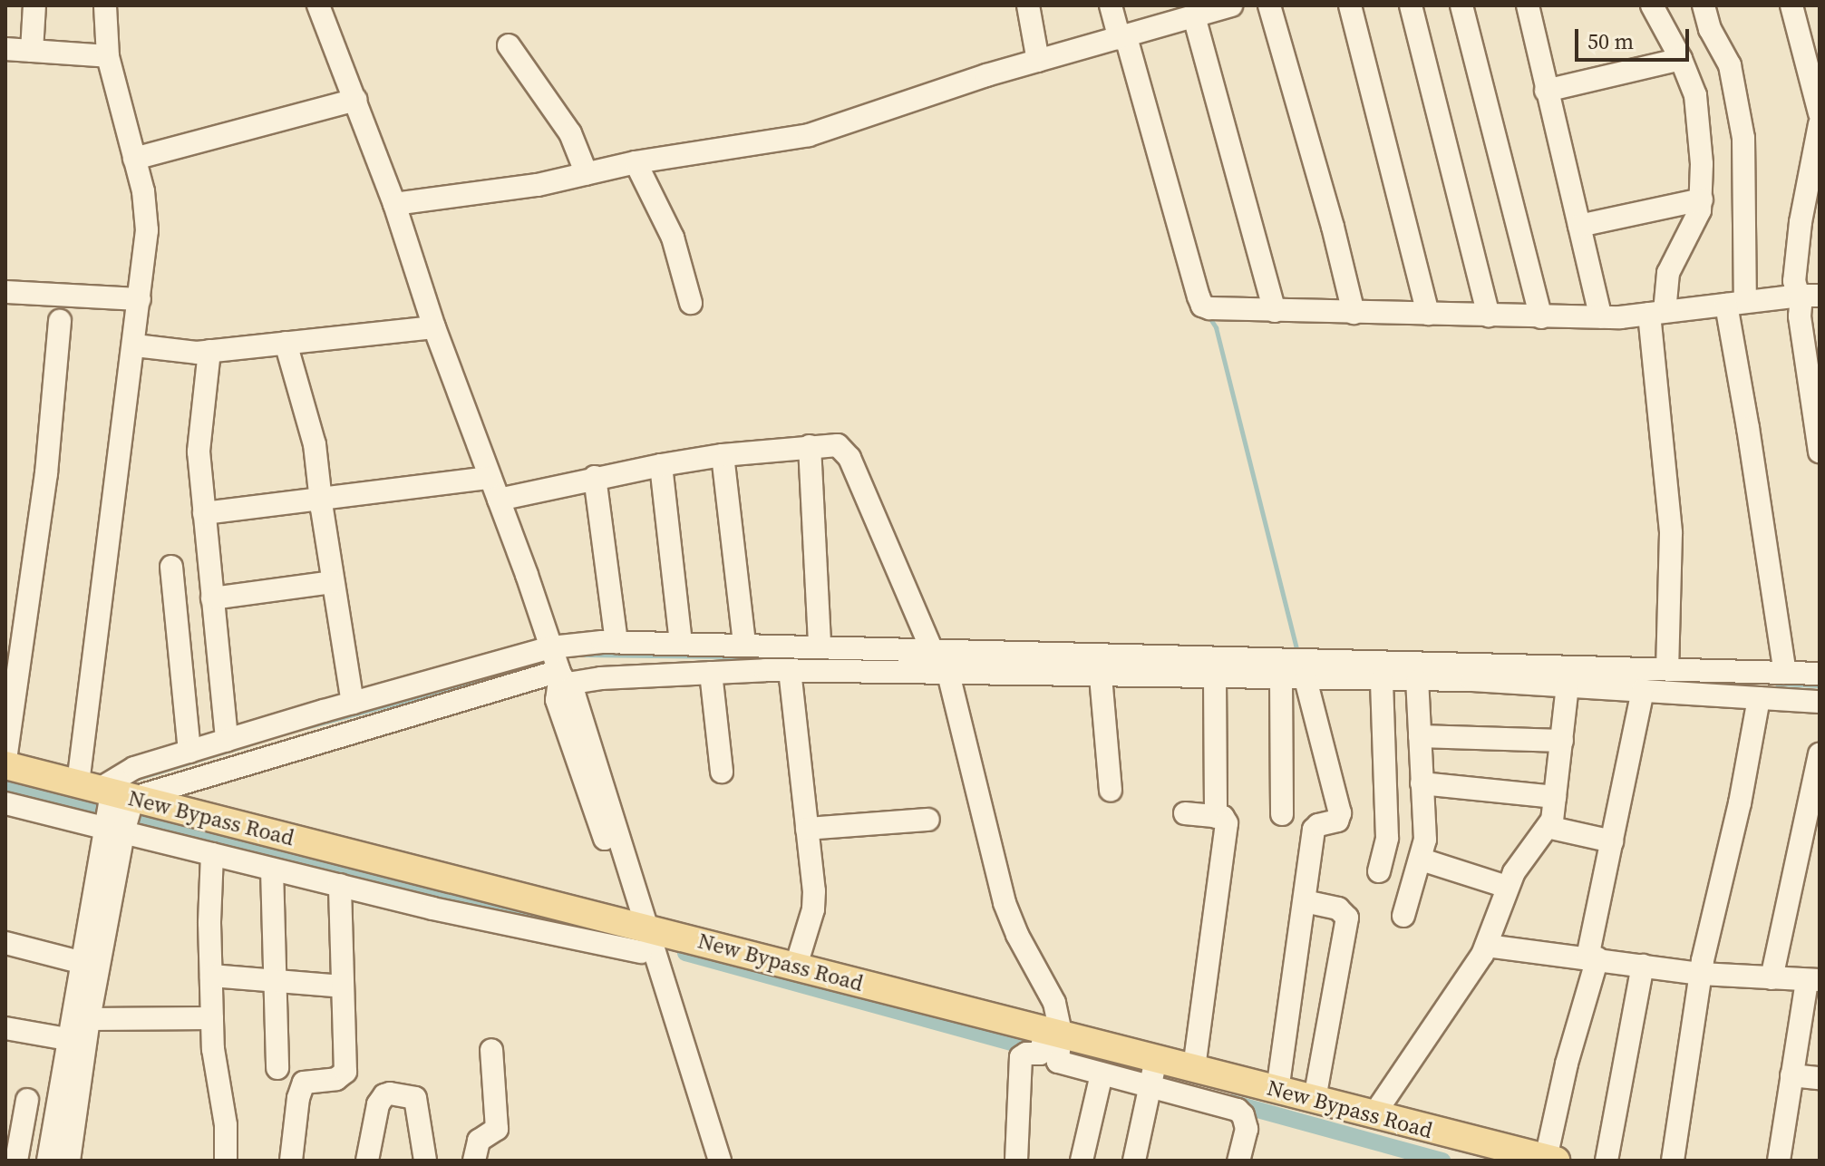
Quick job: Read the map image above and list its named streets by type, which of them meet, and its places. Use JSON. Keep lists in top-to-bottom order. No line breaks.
{"streets":{"main road":["New Bypass Road"]},"scale_bar":"50 m"}
